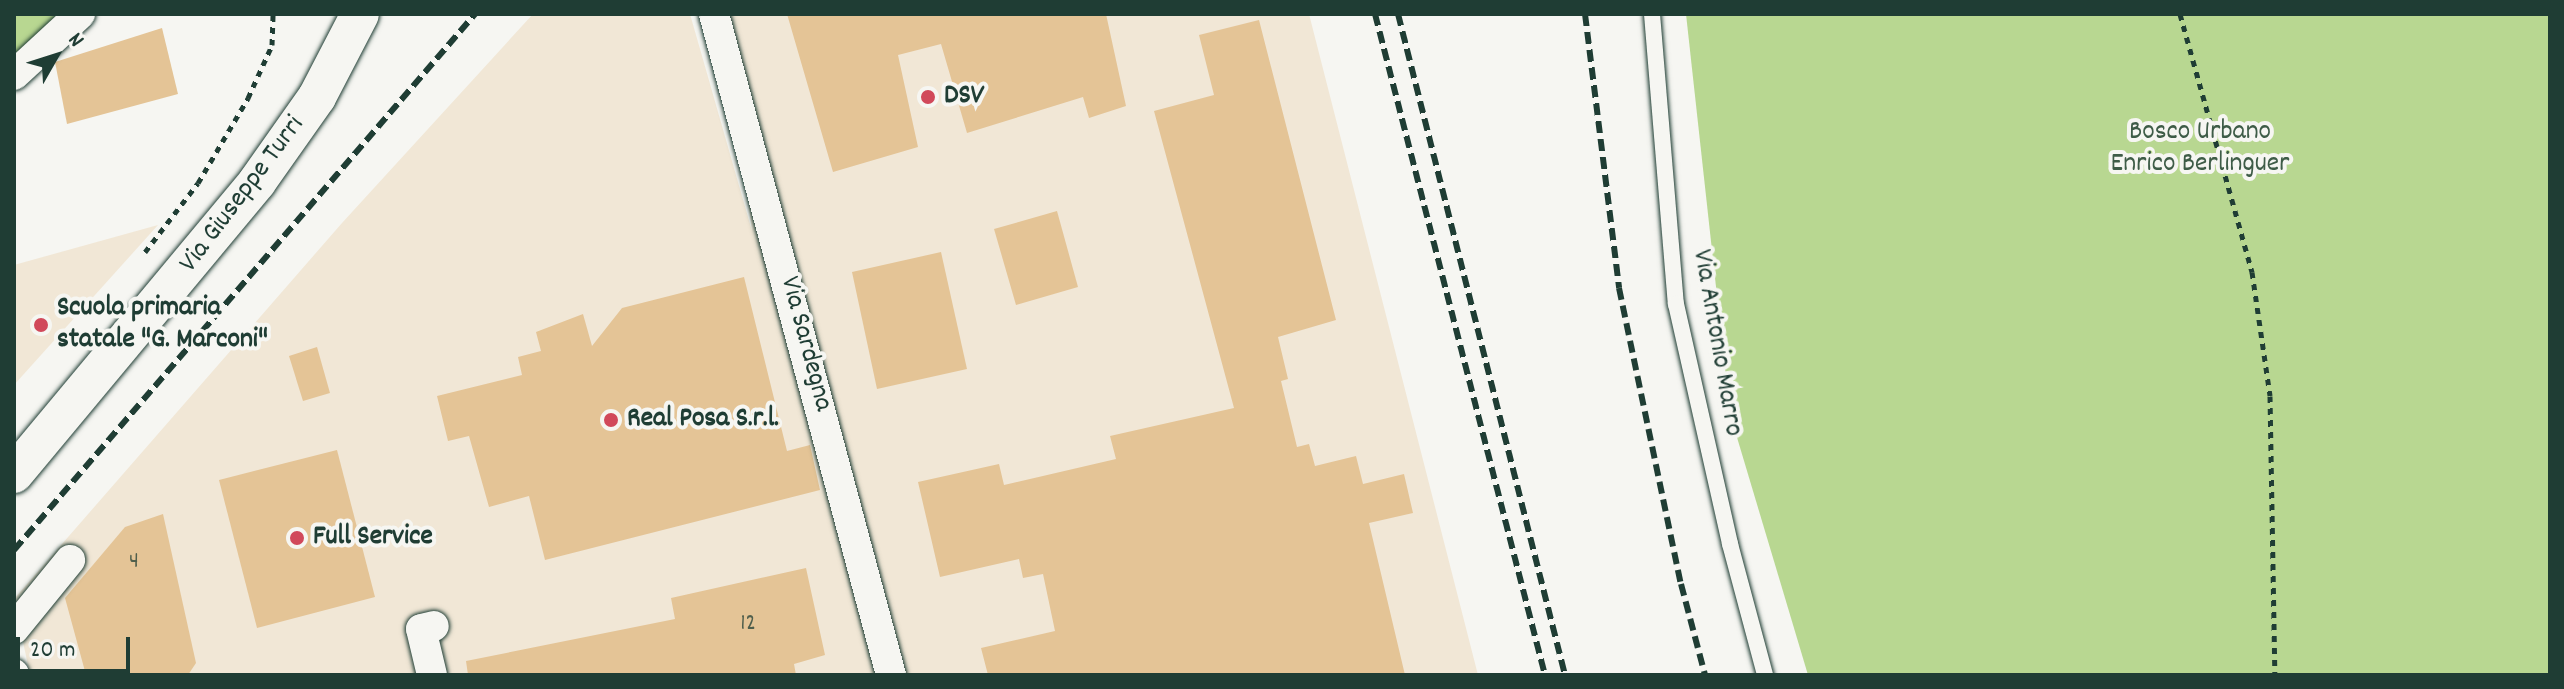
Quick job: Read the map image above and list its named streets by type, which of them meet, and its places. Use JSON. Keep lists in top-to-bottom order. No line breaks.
{"streets":{"street":["Via Giuseppe Turri","Via Sardegna"],"lane":["Via Antonio Marro"]},"parks":["Bosco Urbano Enrico Berlinguer"],"places":["DSV","Scuola primaria statale \"G. Marconi\"","Real Posa S.r.l.","Full Service"],"house_numbers":["4","12"],"scale_bar":"20 m","north":"top right"}
